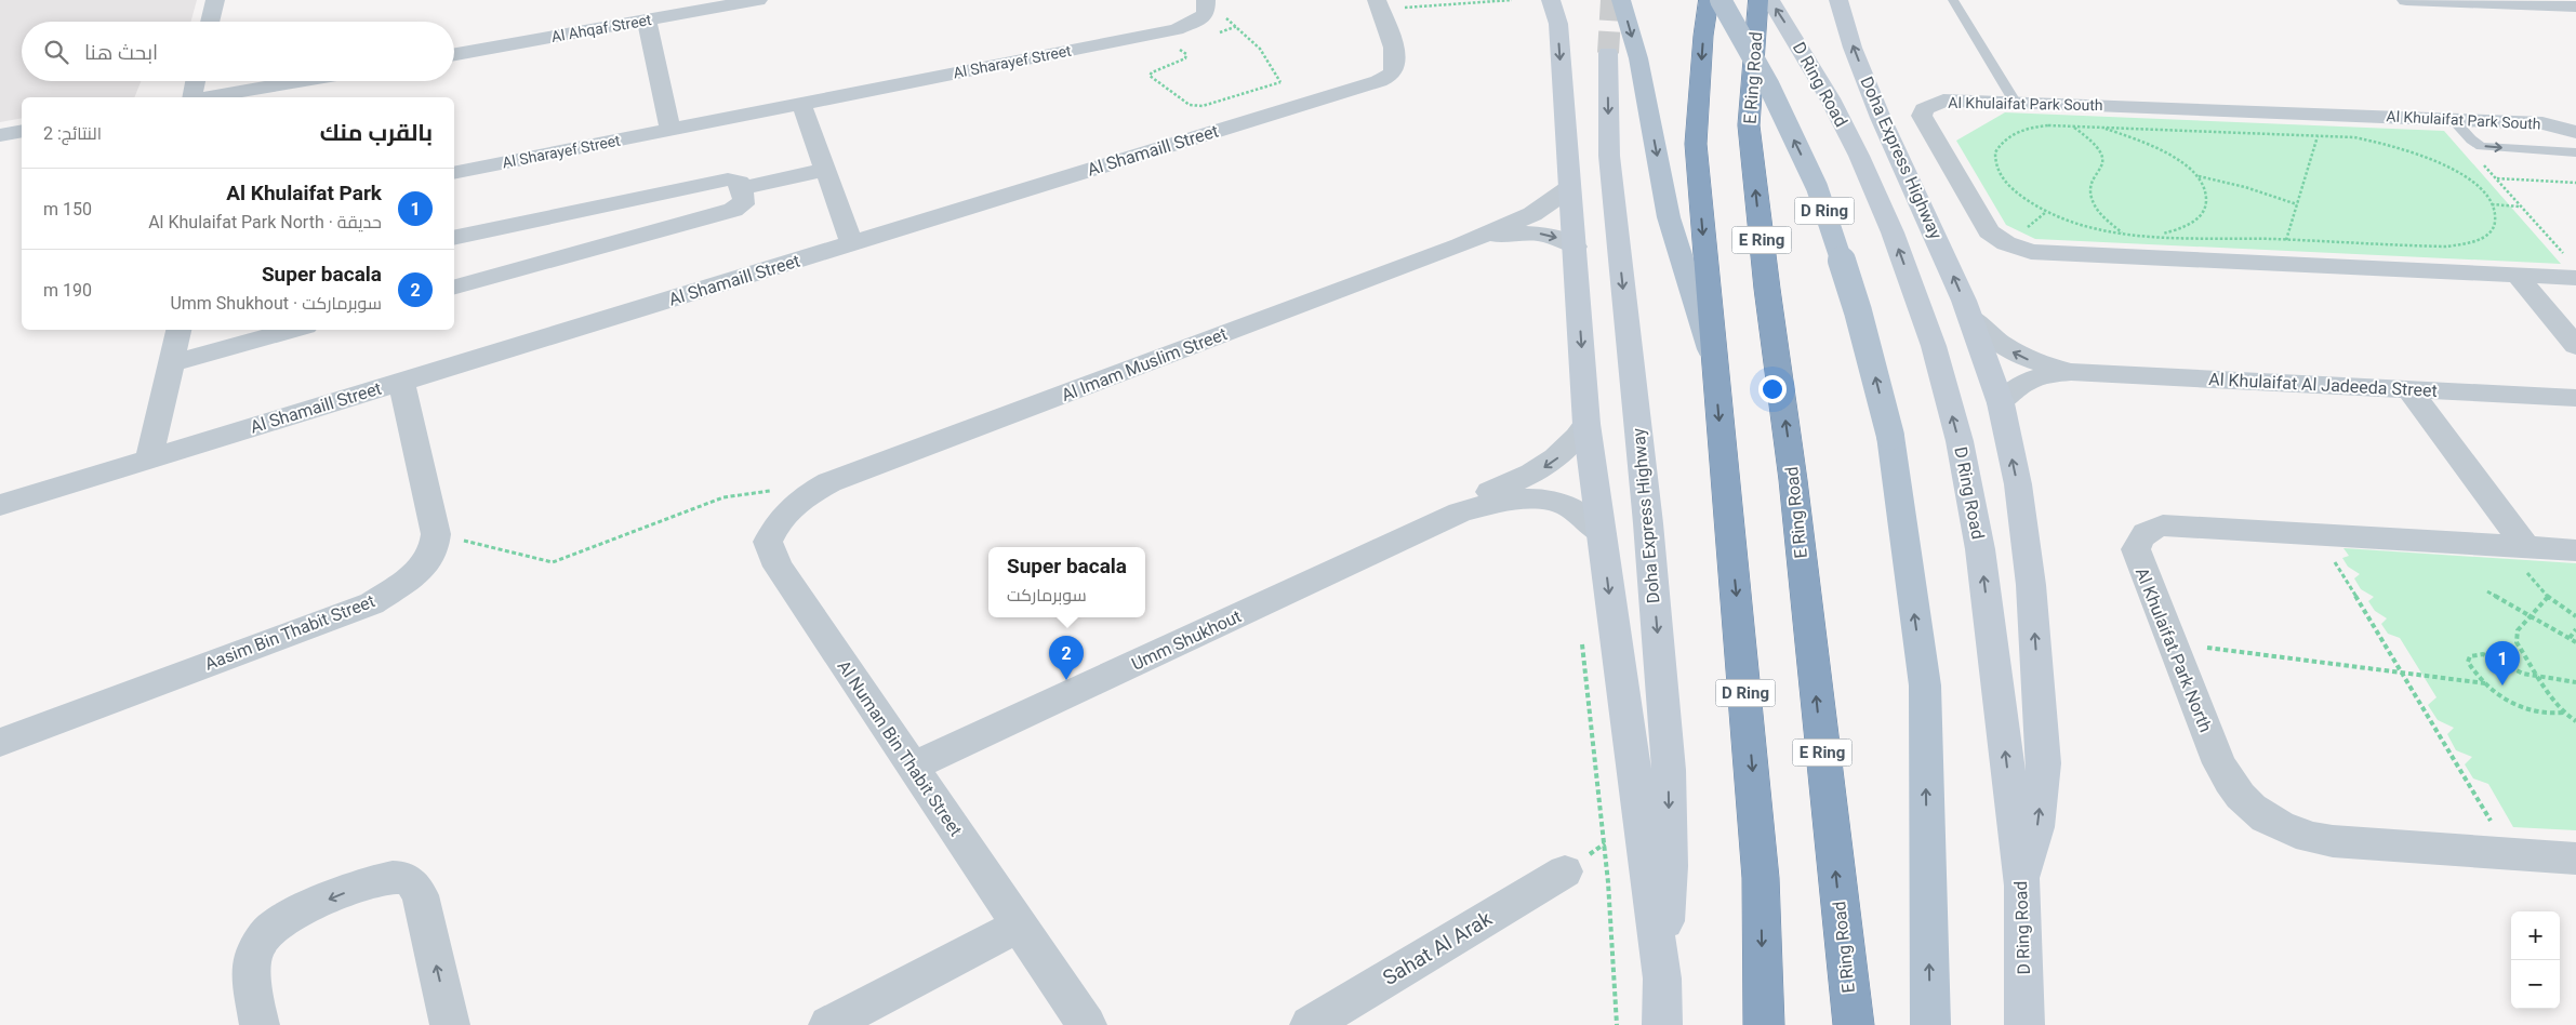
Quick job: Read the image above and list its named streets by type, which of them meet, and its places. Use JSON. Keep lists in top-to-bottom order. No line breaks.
{"streets":{"highway":["E Ring Road","D Ring","E Ring"],"main road":["D Ring Road","Doha Express Highway"],"street":["Al Ahqaf Street","Al Sharayef Street","Al Khulaifat Park South","Al Shamaill Street","Al Khulaifat Al Jadeeda Street","Aasim Bin Thabit Street","Umm Shukhout","Al Khulaifat Park North","Al Numan Bin Thabit Street","Sahat Al Arak"]},"crossings":[["D Ring Road","Doha Express Highway"],["Doha Express Highway","Al Khulaifat Al Jadeeda Street"],["Umm Shukhout","Al Numan Bin Thabit Street"]],"page":{"search":"ابحث هنا","heading":["بالقرب منك","النتائج: 2"],"list":[{"mark":"1","name":"Al Khulaifat Park","note":"حديقة · Al Khulaifat Park North","value":"150 m"},{"mark":"2","name":"Super bacala","note":"سوبرماركت · Umm Shukhout","value":"190 m"}],"popup":["Super bacala","سوبرماركت"],"pins":["2","1"],"map_buttons":["+","−"]}}
